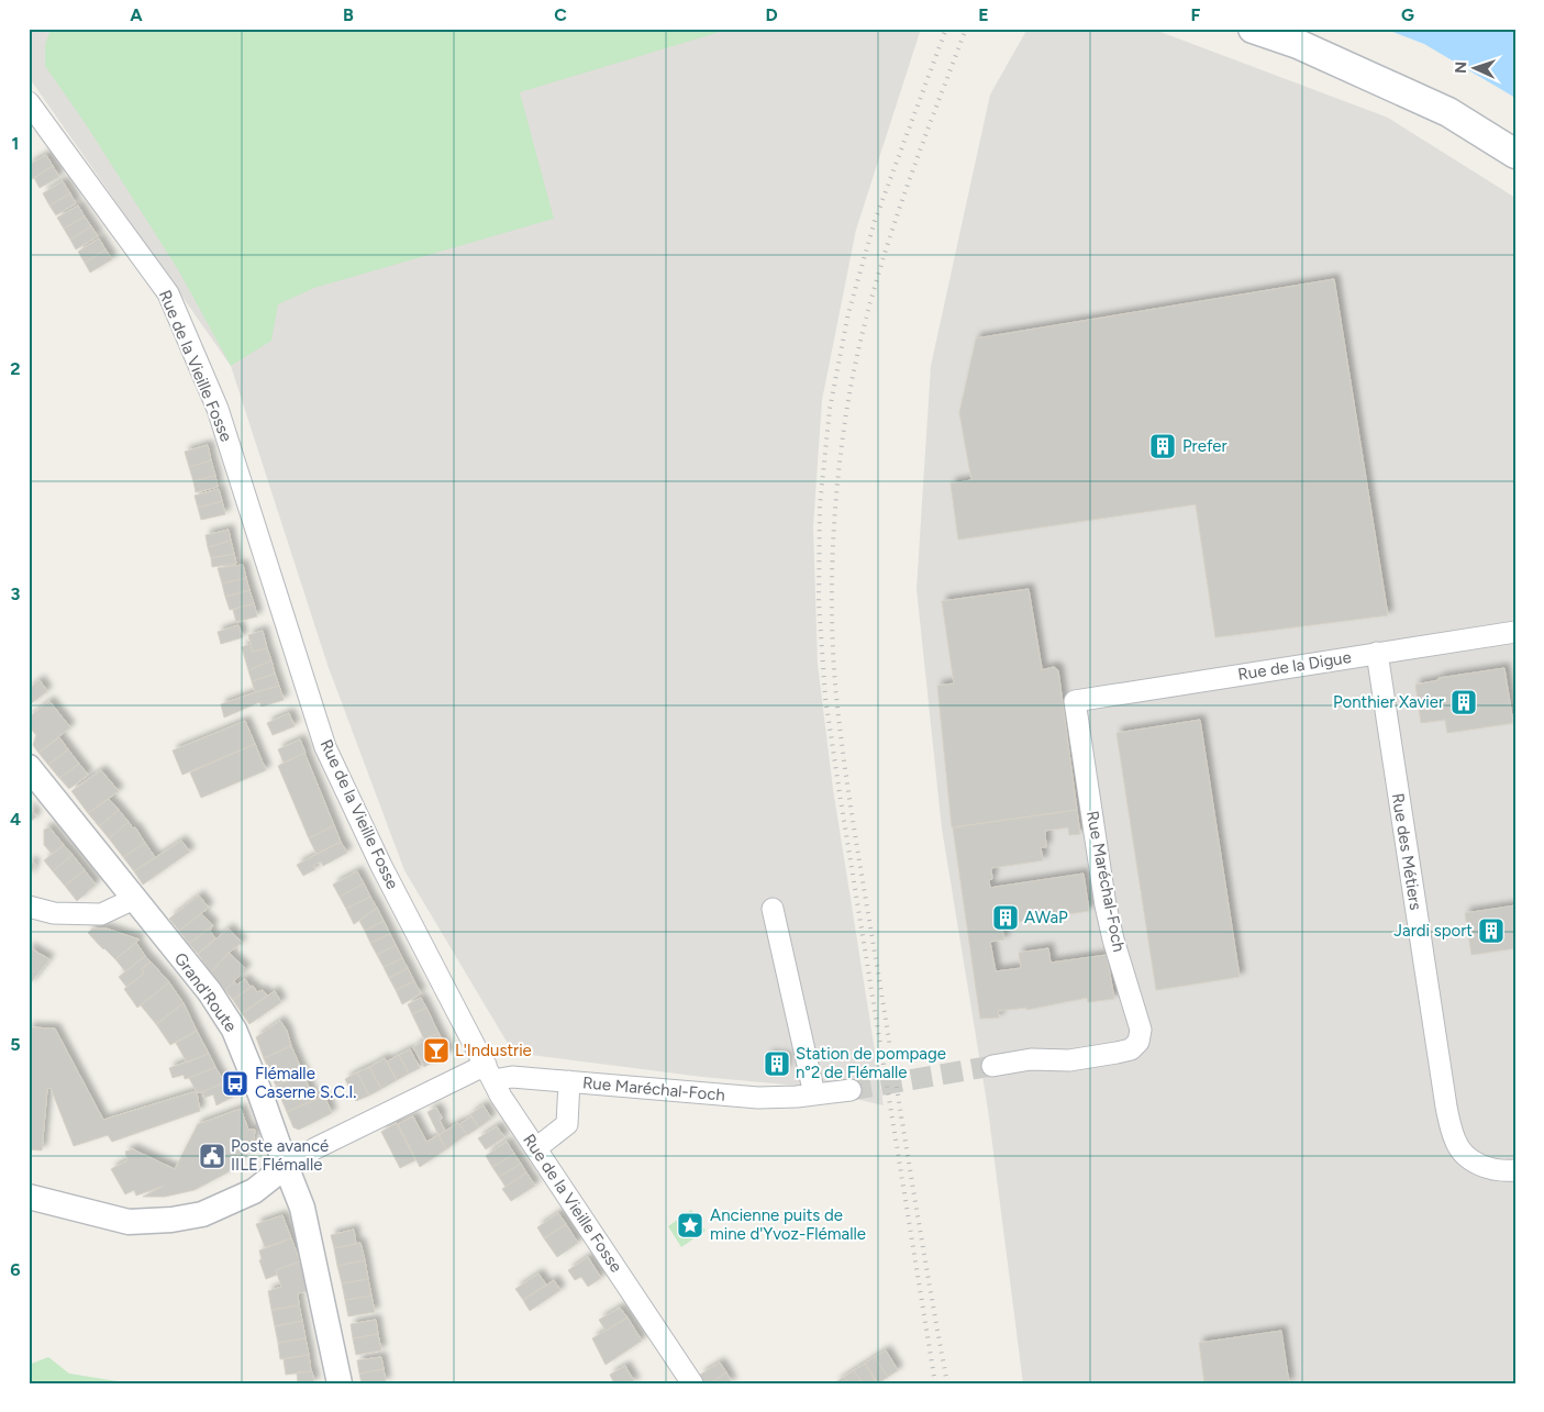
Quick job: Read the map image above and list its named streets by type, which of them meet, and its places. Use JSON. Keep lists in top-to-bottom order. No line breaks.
{"streets":{"street":["Rue de la Vieille Fosse","Rue de la Digue","Rue des Métiers","Rue Maréchal-Foch","Grand'Route"]},"crossings":[["Rue de la Vieille Fosse","Rue Maréchal-Foch"],["Rue de la Digue","Rue des Métiers"],["Rue de la Digue","Rue Maréchal-Foch"],["Rue Maréchal-Foch","Grand'Route"]],"places":{"building":["Prefer","Ponthier Xavier","AWaP","Jardi sport","Station de pompage n°2 de Flémalle"],"bar":["L'Industrie"],"bus stop":["Flémalle Caserne S.C.I."],"public building":["Poste avancé IILE Flémalle"],"place":["Ancienne puits de mine d'Yvoz-Flémalle"]},"north":"left","grid":{"columns":["A","B","C","D","E","F","G"],"rows":["1","2","3","4","5","6"]}}
